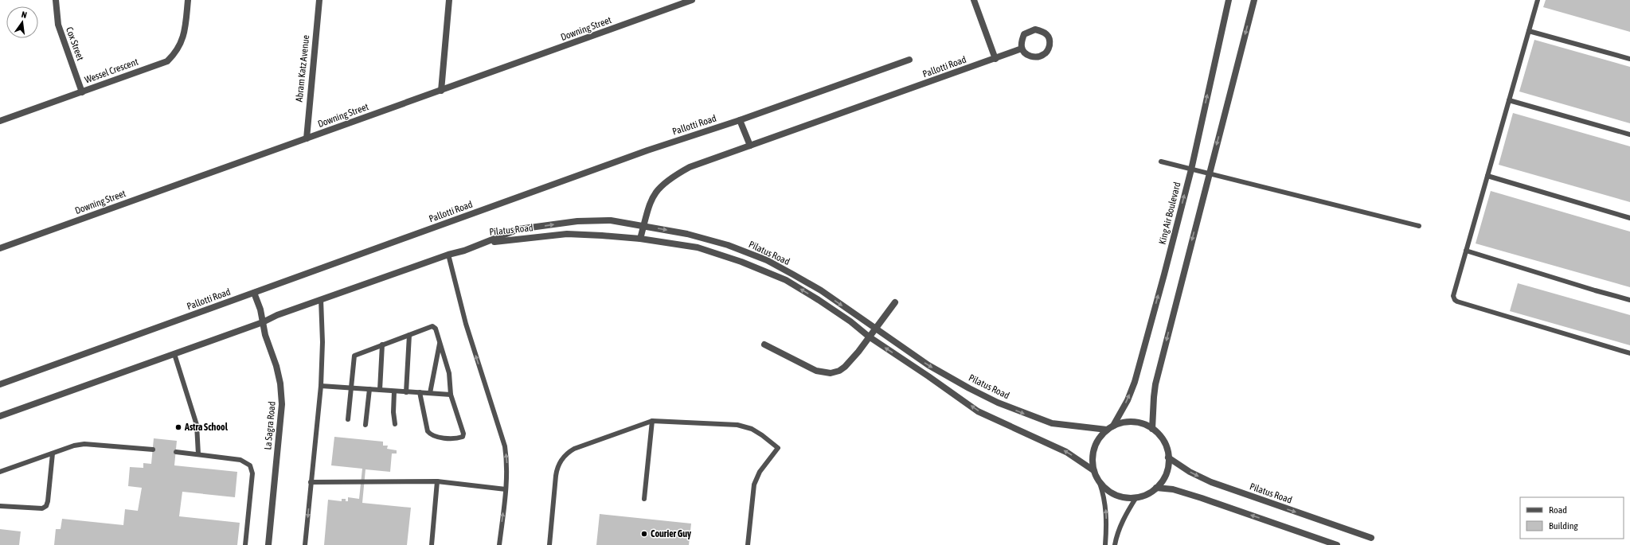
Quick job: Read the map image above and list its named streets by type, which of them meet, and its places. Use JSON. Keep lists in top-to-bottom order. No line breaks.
{"streets":{"street":["Downing Street","Cox Street","Pallotti Road","Abram Katz Avenue","Wessel Crescent","King Air Boulevard","Pilatus Road","La Sagra Road"]},"crossings":[["Downing Street","Abram Katz Avenue"],["Cox Street","Wessel Crescent"],["Pallotti Road","Pilatus Road"],["Pallotti Road","La Sagra Road"],["King Air Boulevard","Pilatus Road"]],"places":["Astra School","Courier Guy"],"legend":["Road","Building"],"north":"top"}
